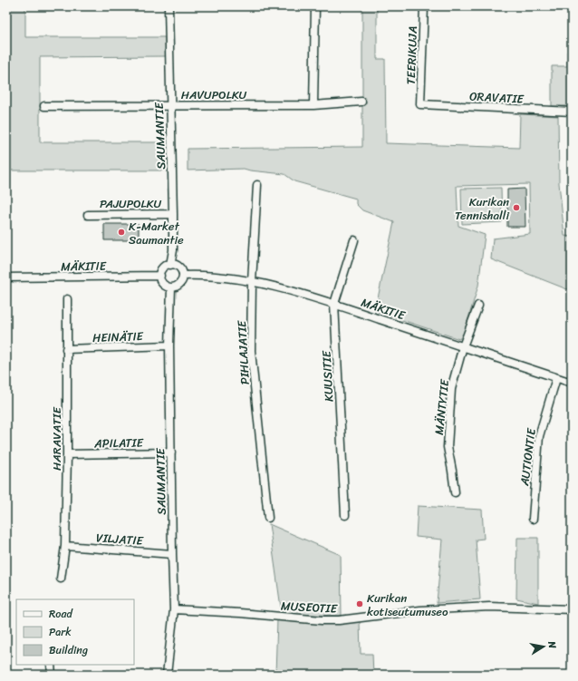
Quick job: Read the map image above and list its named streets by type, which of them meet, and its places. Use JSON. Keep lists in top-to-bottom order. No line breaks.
{"streets":{"street":["TEERIKUJA","HAVUPOLKU","ORAVATIE","SAUMANTIE","PAJUPOLKU","MÄKITIE","HEINÄTIE","PIHLAJATIE","KUUSITIE","MÄNTYTIE","HARAVATIE","APILATIE","AUTIONTIE","VILJATIE","MUSEOTIE"]},"crossings":[["TEERIKUJA","ORAVATIE"],["HAVUPOLKU","SAUMANTIE"],["SAUMANTIE","PAJUPOLKU"],["SAUMANTIE","MÄKITIE"],["SAUMANTIE","HEINÄTIE"],["SAUMANTIE","APILATIE"],["SAUMANTIE","VILJATIE"],["SAUMANTIE","MUSEOTIE"],["MÄKITIE","PIHLAJATIE"],["MÄKITIE","KUUSITIE"],["MÄKITIE","MÄNTYTIE"],["MÄKITIE","AUTIONTIE"],["HEINÄTIE","HARAVATIE"],["HARAVATIE","APILATIE"],["HARAVATIE","VILJATIE"]],"places":["Kurikan Tennishalli","K-Market Saumantie","Kurikan kotiseutumuseo"],"legend":["Road","Park","Building"],"north":"right"}
